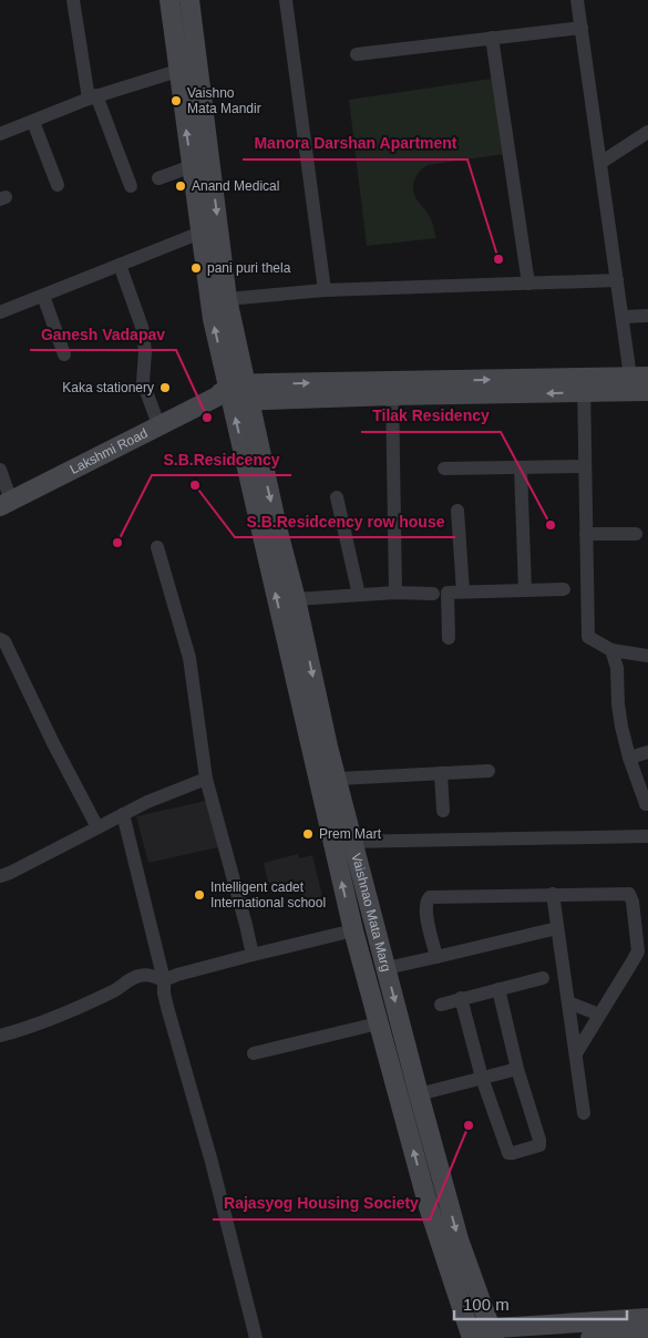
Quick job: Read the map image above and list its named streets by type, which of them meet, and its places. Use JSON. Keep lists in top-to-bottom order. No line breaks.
{"streets":{"main road":["Lakshmi Road","Vaishnao Mata Marg"]},"crossings":[["Lakshmi Road","Vaishnao Mata Marg"]],"places":["Vaishno Mata Mandir","Anand Medical","Manora Darshan Apartment","pani puri thela","Kaka stationery","Ganesh Vadapav","S.B.Residcency row house","Tilak Residency","S.B.Residcency","Prem Mart","Intelligent cadet International school","Rajasyog Housing Society"],"scale_bar":"100 m"}
